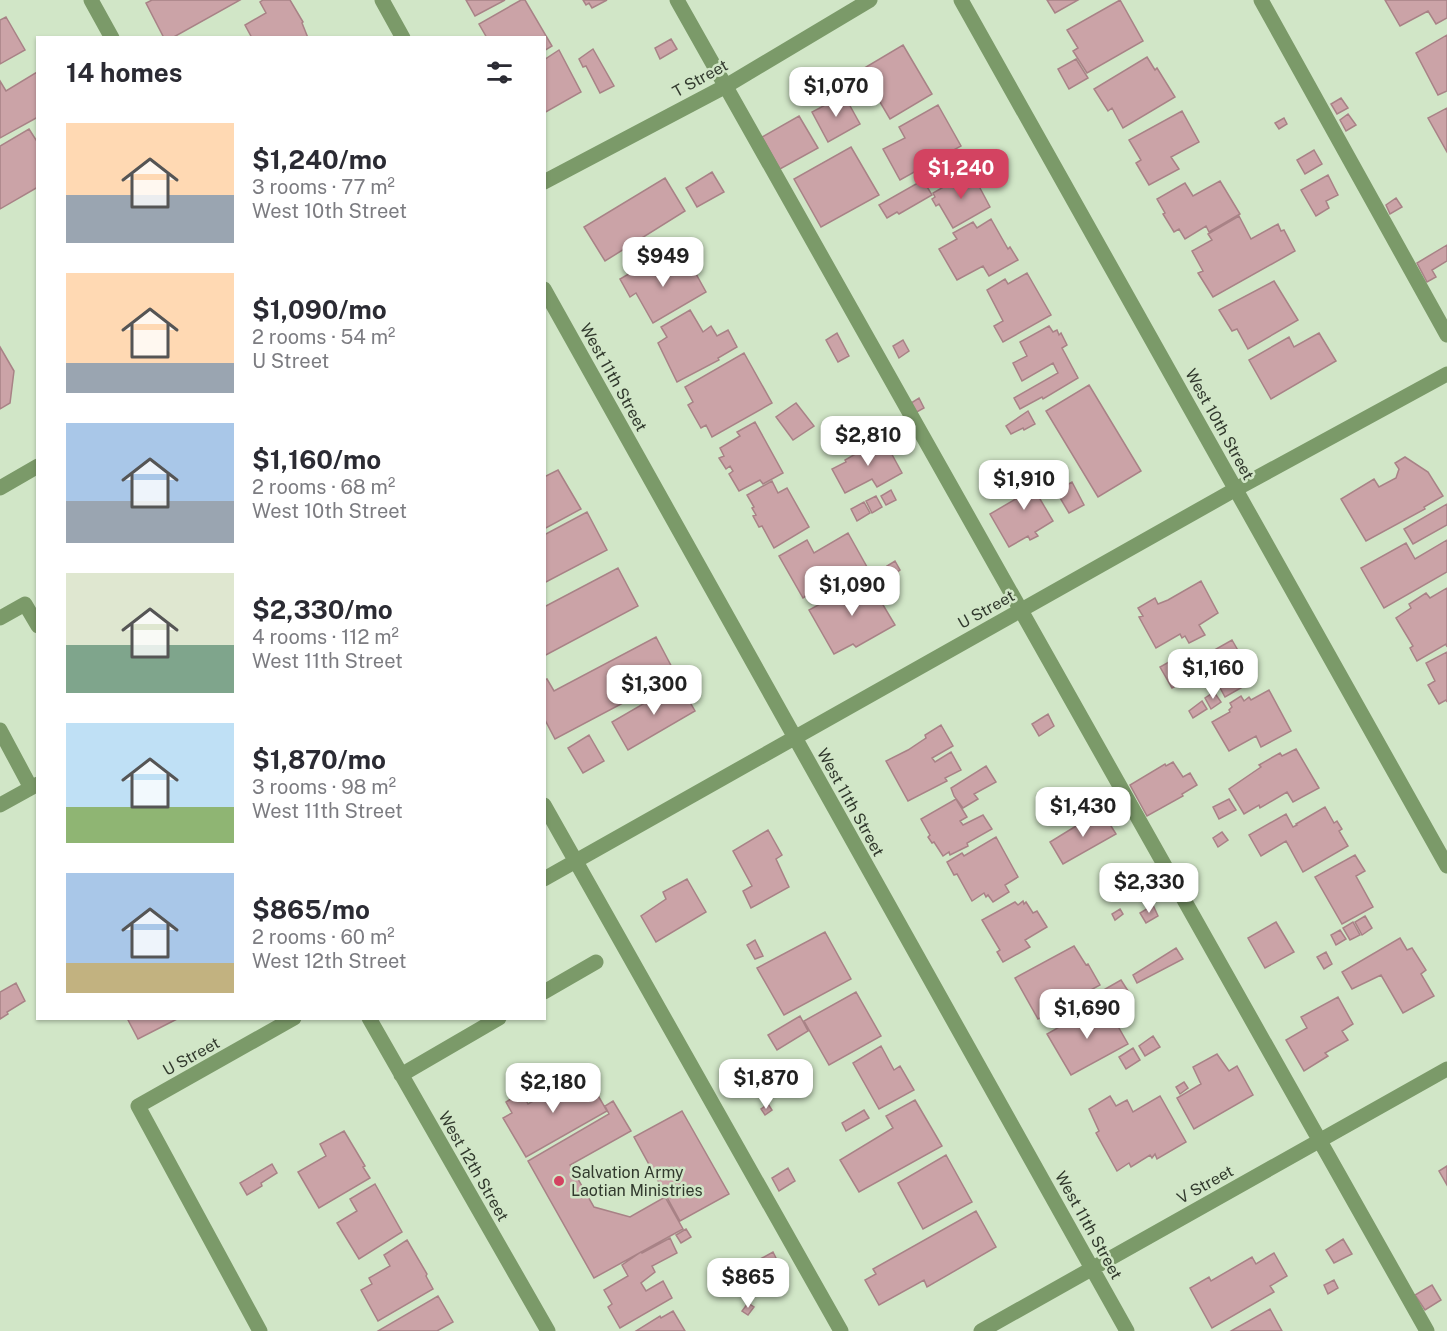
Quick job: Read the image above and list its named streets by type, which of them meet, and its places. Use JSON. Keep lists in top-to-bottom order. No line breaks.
{"streets":{"street":["T Street","West 11th Street","West 10th Street","U Street","West 12th Street","V Street"]},"crossings":[["West 11th Street","U Street"],["West 11th Street","V Street"],["West 10th Street","U Street"]],"places":["Salvation Army Laotian Ministries"],"page":{"heading":"14 homes","price":["$1,070","$1,240","$949","$2,810","$1,910","$1,090","$1,160","$1,300","$1,430","$2,330","$1,690","$1,870","$2,180","$865"],"list":[{"name":"$1,240/mo","note":"3 rooms · 77 m² · West 10th Street"},{"name":"$1,090/mo","note":"2 rooms · 54 m² · U Street"},{"name":"$1,160/mo","note":"2 rooms · 68 m² · West 10th Street"},{"name":"$2,330/mo","note":"4 rooms · 112 m² · West 11th Street"},{"name":"$1,870/mo","note":"3 rooms · 98 m² · West 11th Street"},{"name":"$865/mo","note":"2 rooms · 60 m² · West 12th Street"}]}}
